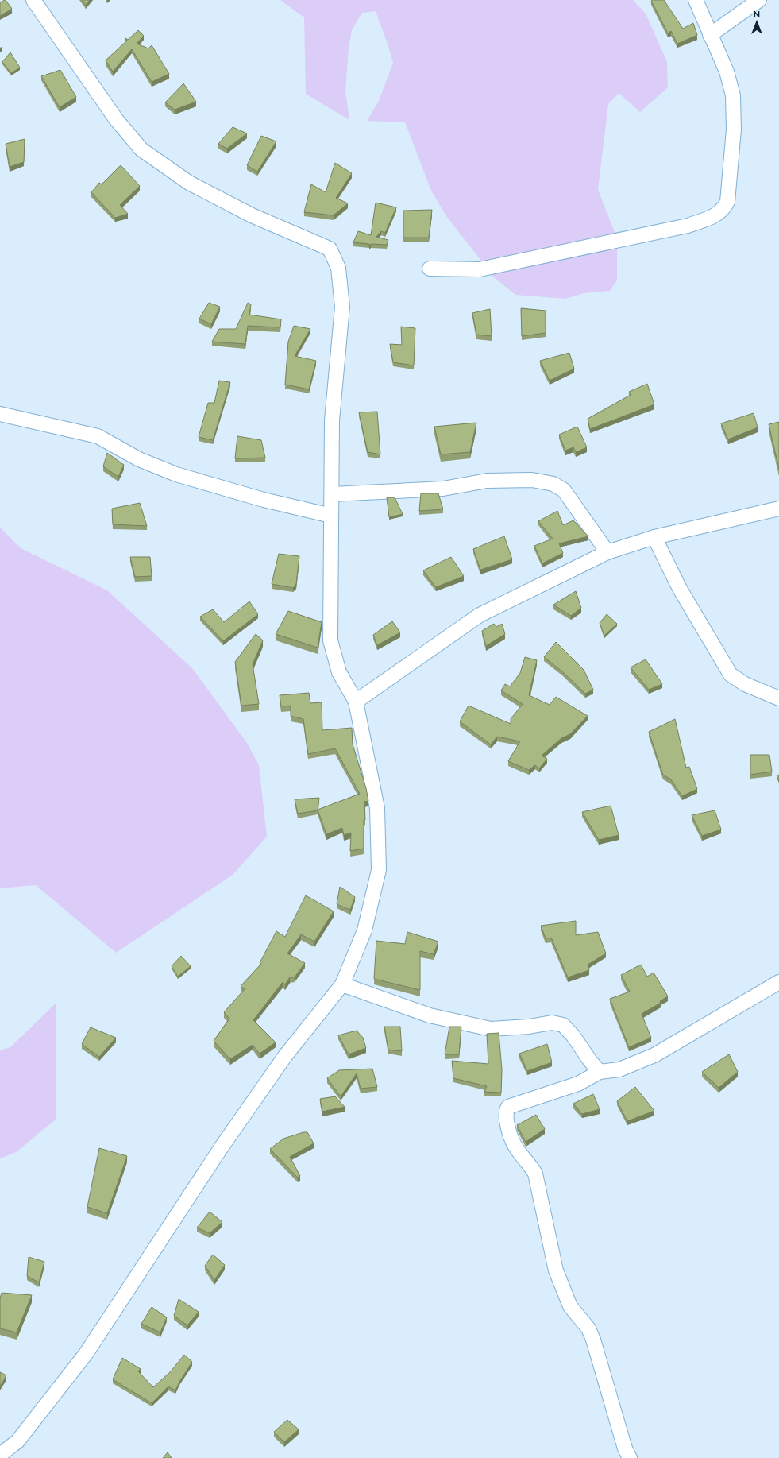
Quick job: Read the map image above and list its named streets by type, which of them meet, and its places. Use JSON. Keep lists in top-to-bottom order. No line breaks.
{"north":"top"}
